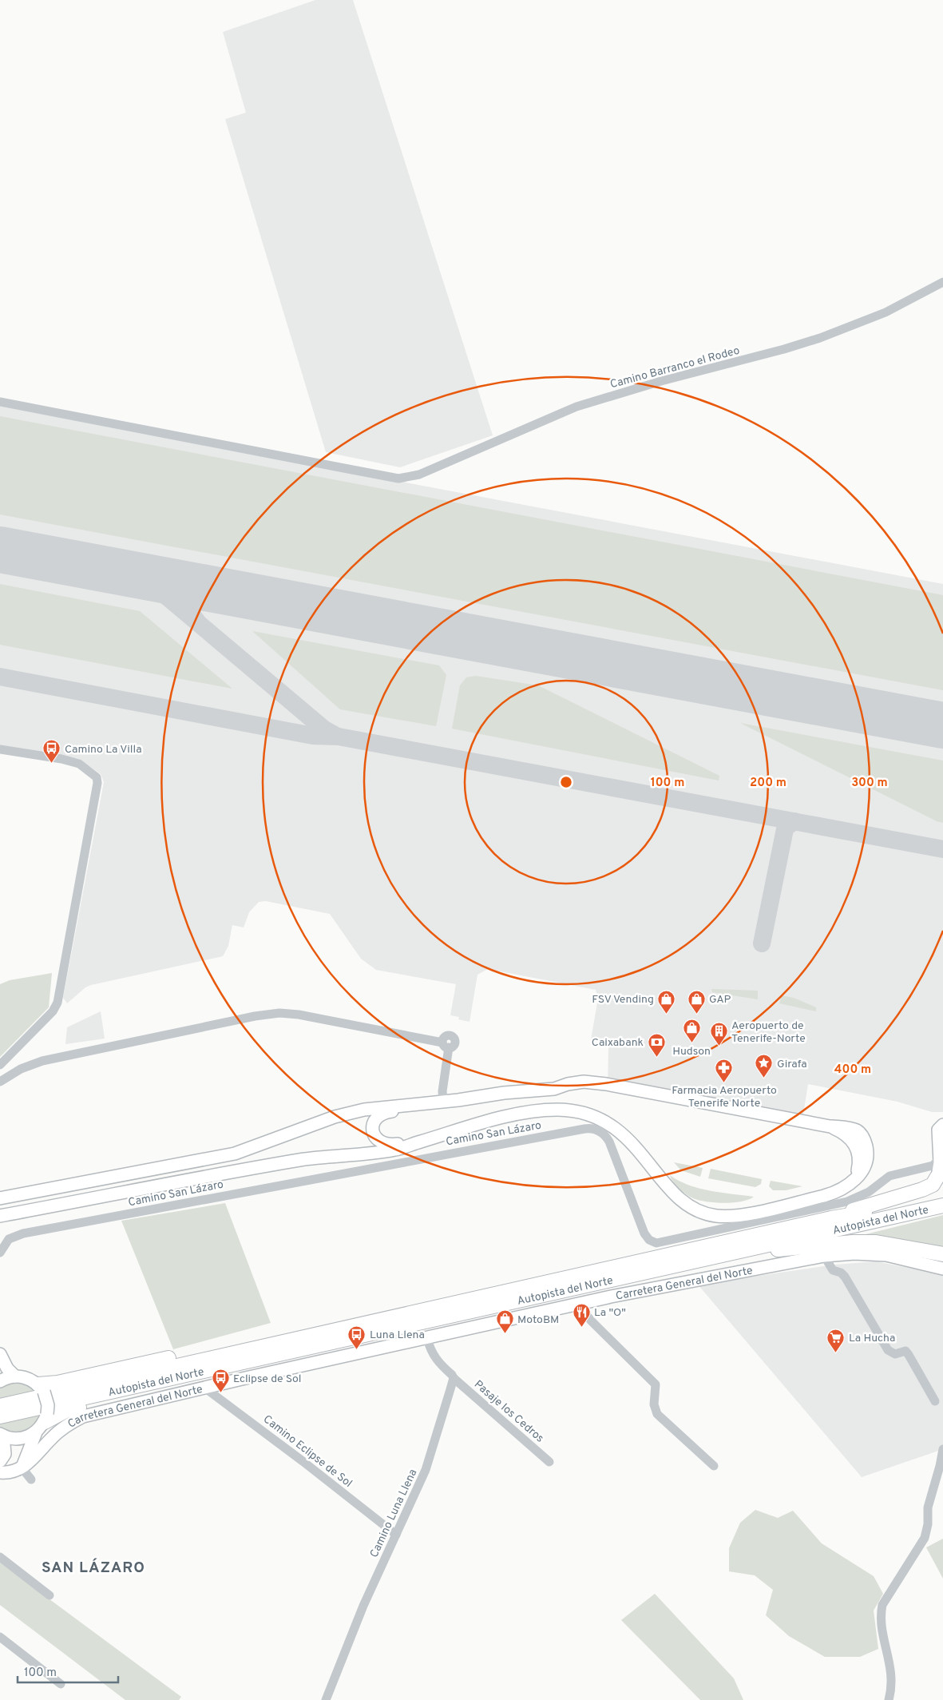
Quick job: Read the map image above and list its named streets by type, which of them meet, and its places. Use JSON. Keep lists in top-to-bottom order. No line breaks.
{"streets":{"highway":["Autopista del Norte"],"main road":["Carretera General del Norte"],"street":["Camino Barranco el Rodeo","Camino San Lázaro","Pasaje los Cedros","Camino Eclipse de Sol","Camino Luna Llena"]},"crossings":[["Carretera General del Norte","Camino Eclipse de Sol"],["Pasaje los Cedros","Camino Luna Llena"],["Camino Eclipse de Sol","Camino Luna Llena"]],"districts":["SAN LÁZARO"],"places":{"bus stop":["Camino La Villa","Luna Llena","Eclipse de Sol"],"shop":["FSV Vending","GAP","Hudson","MotoBM"],"building":["Aeropuerto de Tenerife-Norte"],"bank":["Caixabank"],"place":["Girafa"],"pharmacy":["Farmacia Aeropuerto Tenerife Norte"],"restaurant":["La \"O\""],"supermarket":["La Hucha"]},"scale_bar":"100 m","rings":["100 m","200 m","300 m","400 m"]}
